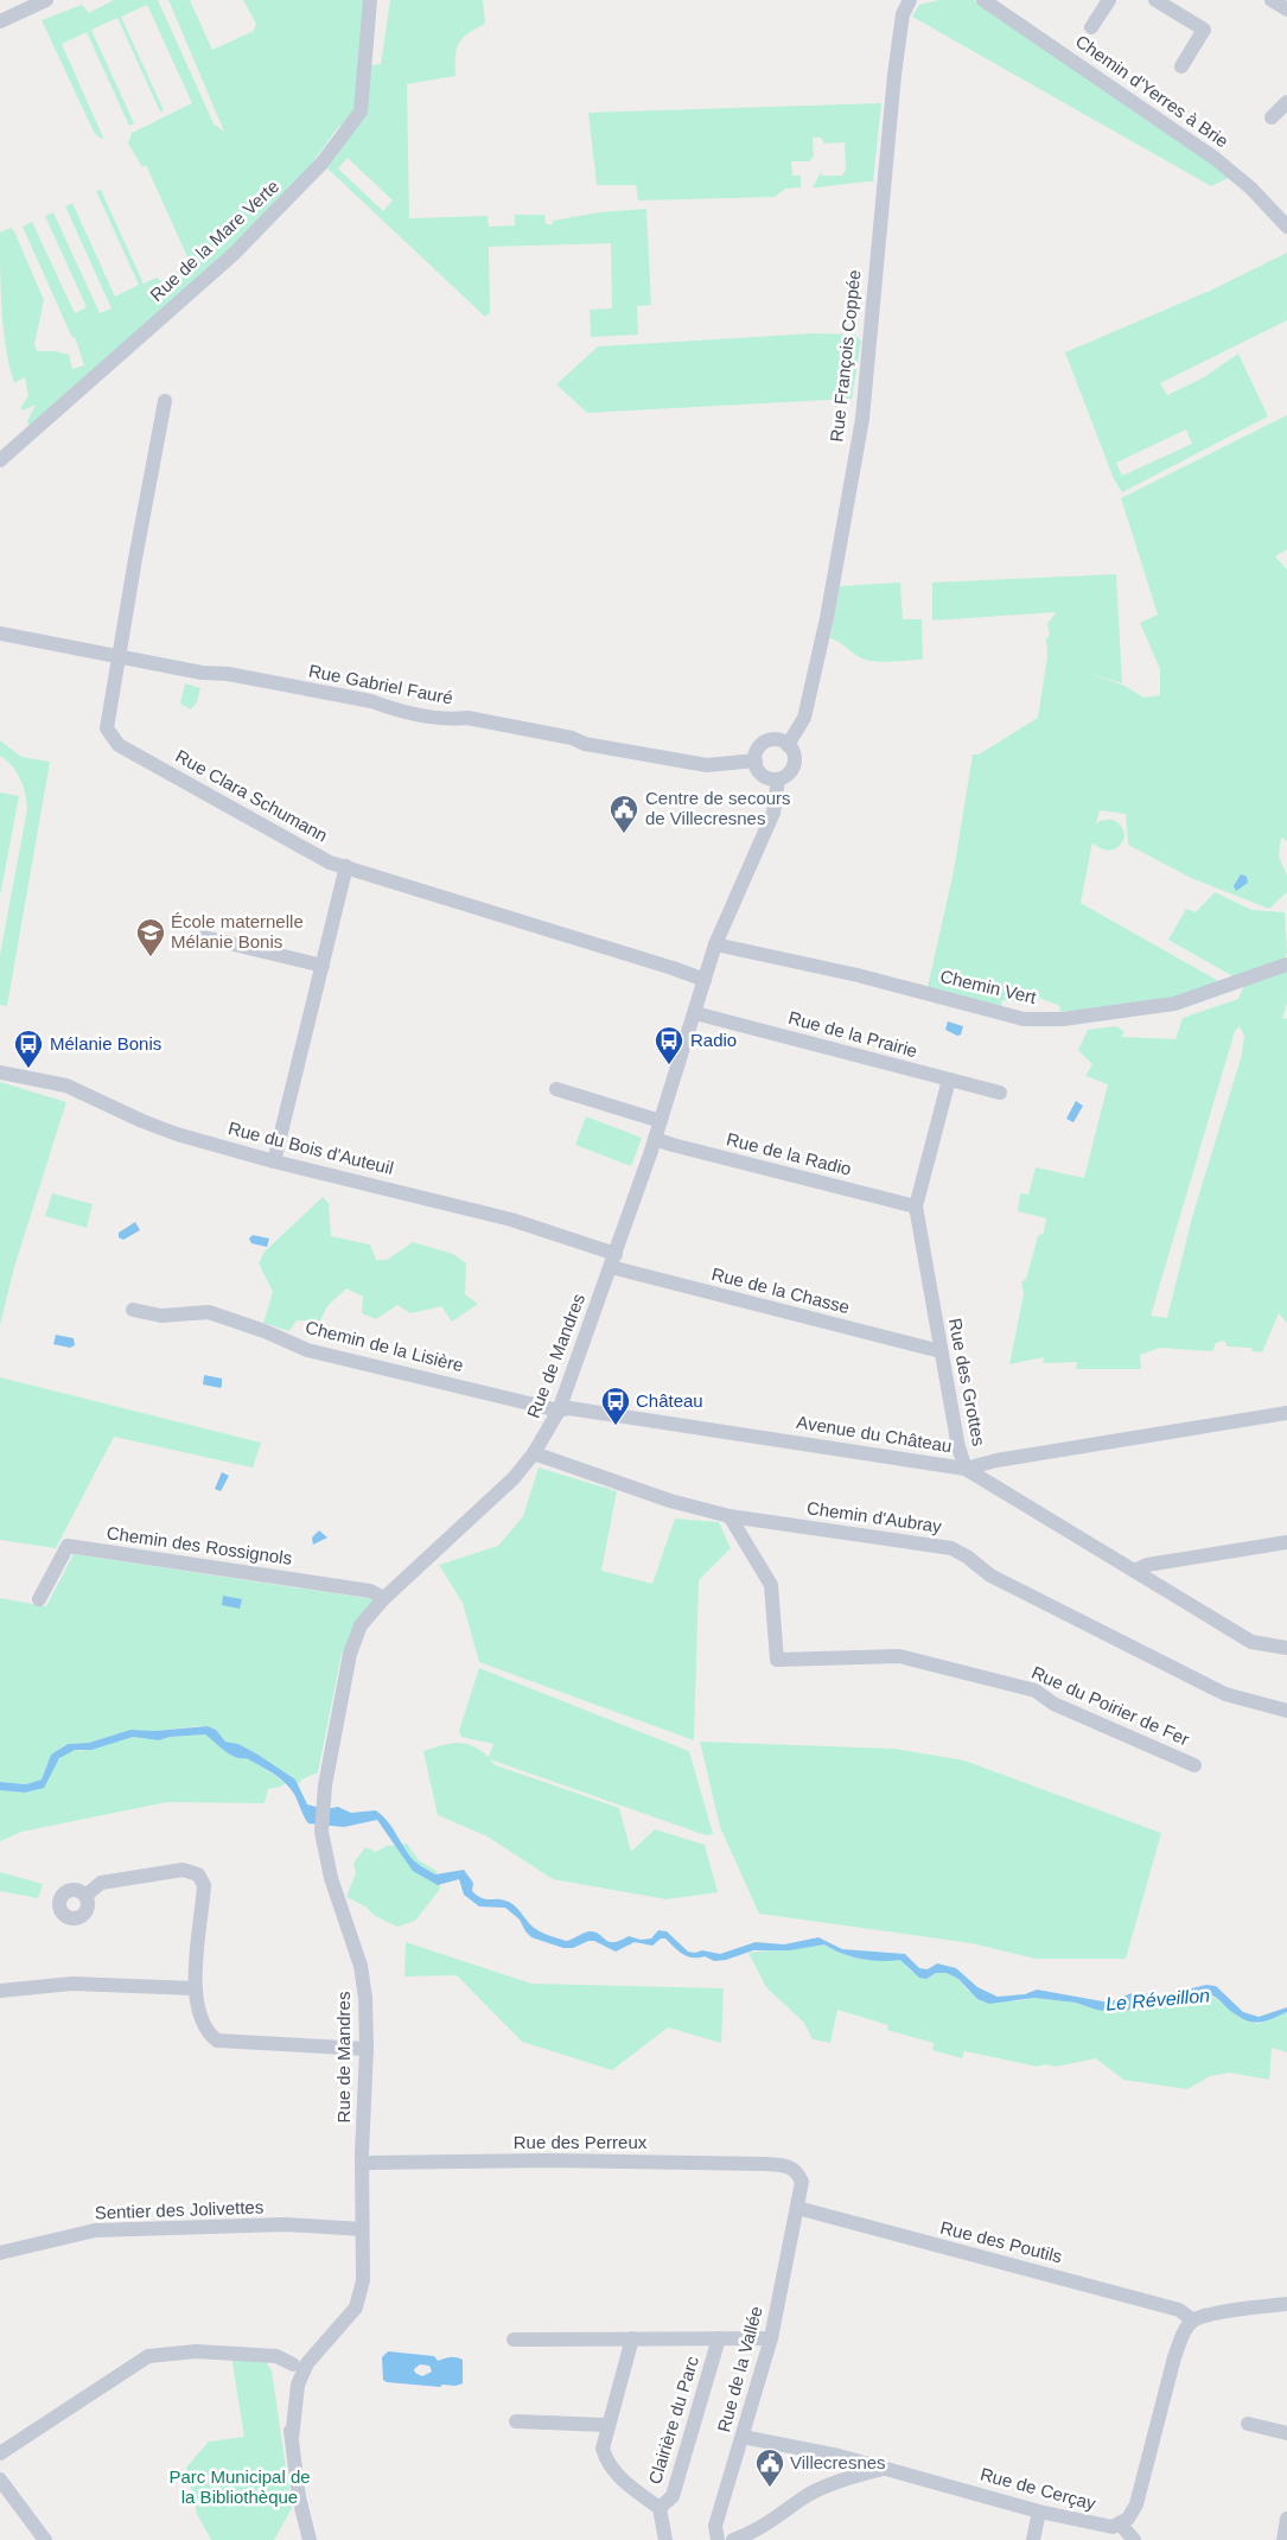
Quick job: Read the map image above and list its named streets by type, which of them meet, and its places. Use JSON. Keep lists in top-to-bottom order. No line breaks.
{"streets":{"street":["Chemin d'Yerres à Brie","Rue de la Mare Verte","Rue François Coppée","Rue Gabriel Fauré","Rue Clara Schumann","Chemin Vert","Rue de la Prairie","Rue du Bois d'Auteuil","Rue de la Radio","Rue de la Chasse","Chemin de la Lisière","Rue de Mandres","Rue des Grottes","Avenue du Château","Chemin d'Aubray","Chemin des Rossignols","Rue du Poirier de Fer","Rue des Perreux","Sentier des Jolivettes","Rue des Poutils","Rue de la Vallée","Clairière du Parc","Rue de Cerçay"]},"crossings":[["Rue François Coppée","Rue Gabriel Fauré"],["Rue François Coppée","Rue de Mandres"],["Rue Gabriel Fauré","Rue Clara Schumann"],["Rue Gabriel Fauré","Rue de Mandres"],["Rue Clara Schumann","Rue de Mandres"],["Chemin Vert","Rue de Mandres"],["Rue de la Prairie","Rue de Mandres"],["Rue de la Prairie","Rue des Grottes"],["Rue du Bois d'Auteuil","Rue de la Chasse"],["Rue du Bois d'Auteuil","Rue de Mandres"],["Rue de la Radio","Rue de Mandres"],["Rue de la Radio","Rue des Grottes"],["Rue de la Chasse","Rue de Mandres"],["Rue de la Chasse","Rue des Grottes"],["Chemin de la Lisière","Rue de Mandres"],["Chemin de la Lisière","Avenue du Château"],["Rue de Mandres","Avenue du Château"],["Rue de Mandres","Chemin d'Aubray"],["Rue de Mandres","Chemin des Rossignols"],["Rue de Mandres","Rue des Perreux"],["Rue de Mandres","Sentier des Jolivettes"],["Rue des Grottes","Avenue du Château"],["Chemin d'Aubray","Rue du Poirier de Fer"],["Rue des Perreux","Rue de la Vallée"],["Rue des Poutils","Rue de la Vallée"],["Rue de la Vallée","Clairière du Parc"],["Rue de la Vallée","Rue de Cerçay"]],"water":["Le Réveillon"],"parks":["Parc Municipal de la Bibliothèque"],"places":{"public building":["Centre de secours de Villecresnes","Villecresnes"],"school or university":["École maternelle Mélanie Bonis"],"bus stop":["Radio","Mélanie Bonis","Château"]}}
